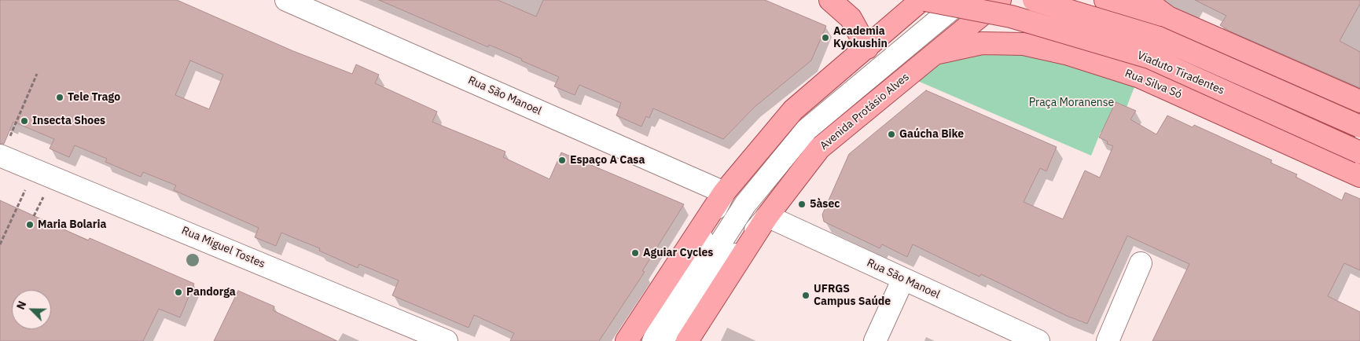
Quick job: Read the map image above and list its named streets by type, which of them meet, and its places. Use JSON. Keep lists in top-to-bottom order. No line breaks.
{"streets":{"main road":["Viaduto Tiradentes","Rua Silva Só","Avenida Protásio Alves"],"street":["Rua São Manoel","Rua Miguel Tostes"]},"crossings":[["Rua Silva Só","Avenida Protásio Alves"],["Rua São Manoel","Avenida Protásio Alves"]],"parks":["Praça Moranense"],"places":["Academia Kyokushin","Tele Trago","Insecta Shoes","Gaúcha Bike","Espaço A Casa","5àsec","Maria Bolaria","Aguiar Cycles","Pandorga","UFRGS Campus Saúde"],"north":"top left"}
